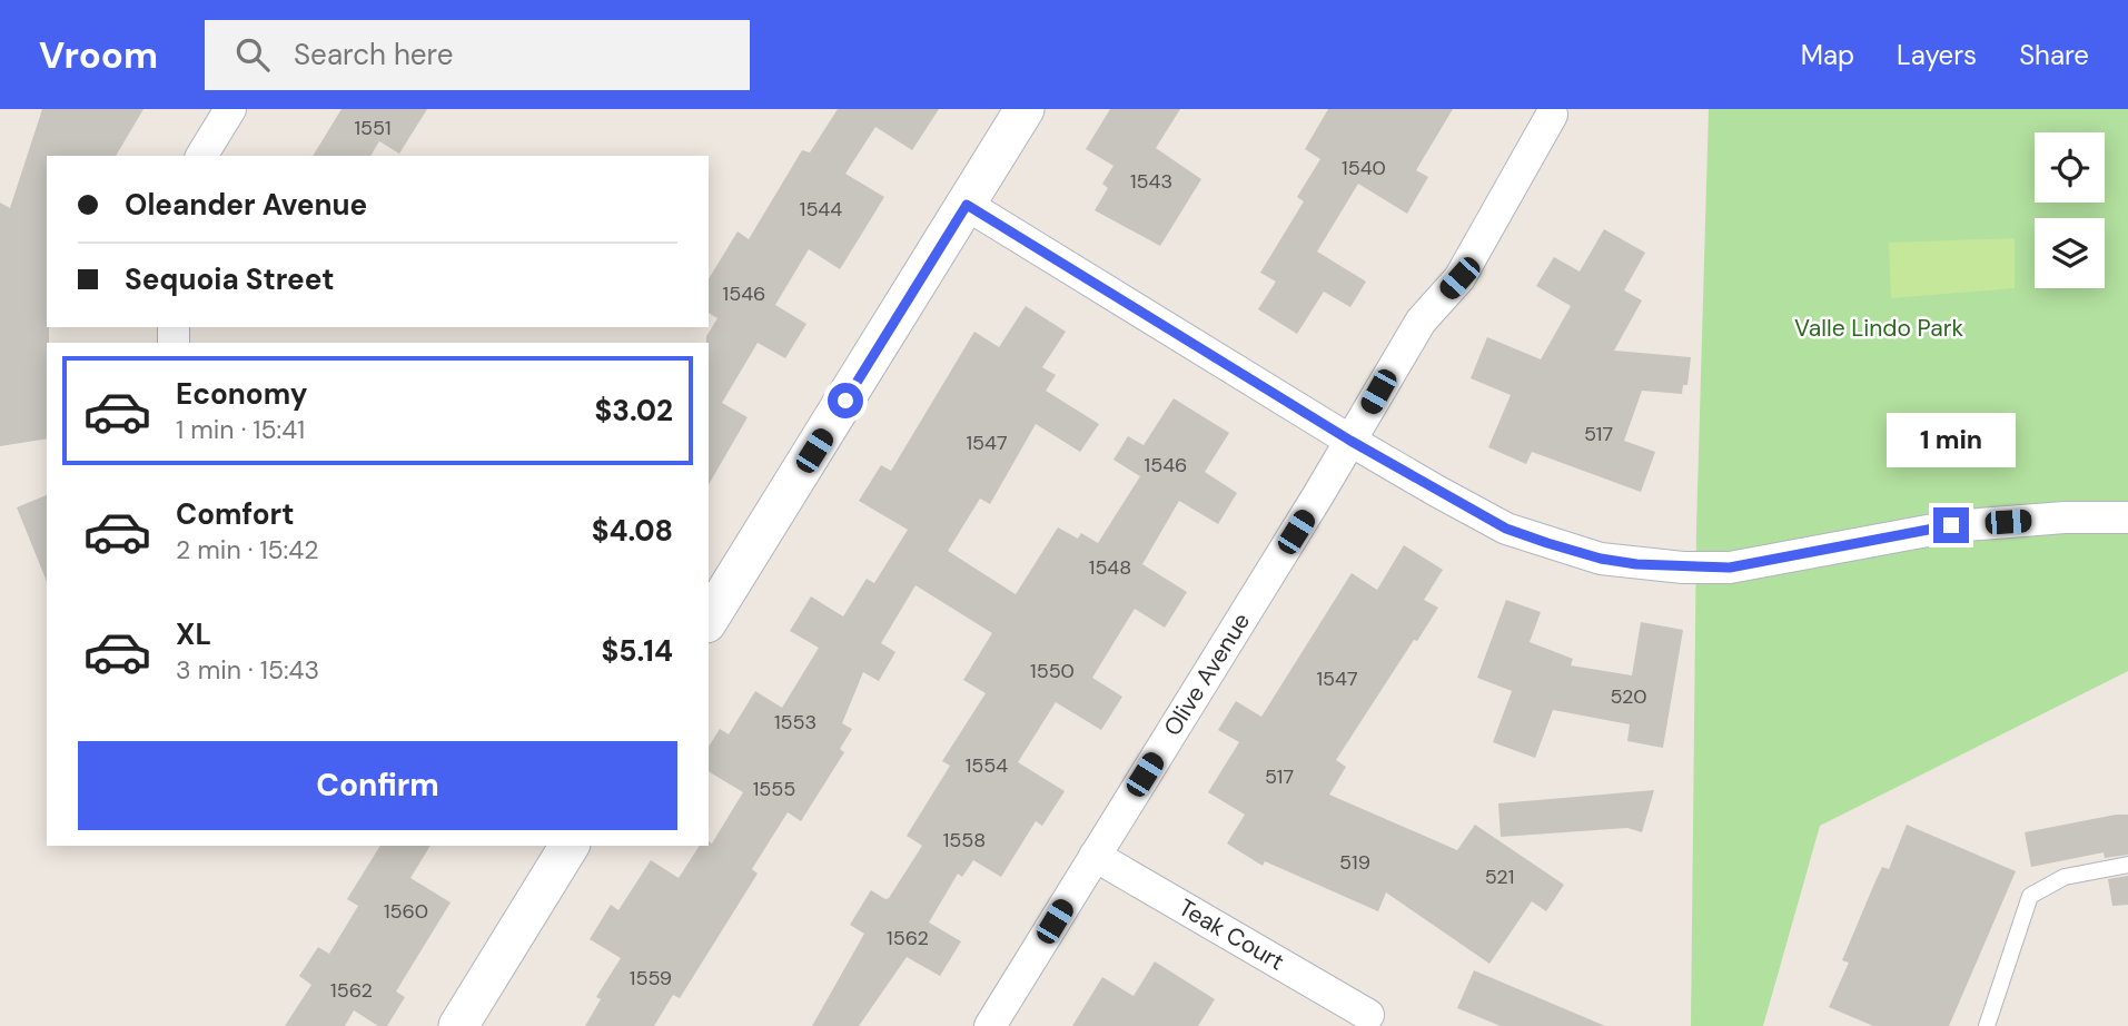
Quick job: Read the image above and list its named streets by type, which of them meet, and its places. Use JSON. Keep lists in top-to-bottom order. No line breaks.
{"streets":{"street":["Olive Avenue","Teak Court"]},"crossings":[["Olive Avenue","Teak Court"]],"parks":["Valle Lindo Park"],"house_numbers":["1551","1540","1543","1544","1546","517","1547","1546","1548","1550","1547","520","1553","1554","517","1555","1558","519","521","1560","1562","1559","1562"],"page":{"header":"Vroom","search":"Search here","nav":["Map","Layers","Share"],"banner":["Oleander Avenue","Sequoia Street"],"list":[{"name":"Economy","note":"1 min · 15:41","value":"$3.02"},{"name":"Comfort","note":"2 min · 15:42","value":"$4.08"},{"name":"XL","note":"3 min · 15:43","value":"$5.14"}],"bubble":"1 min","buttons":"Confirm"}}
